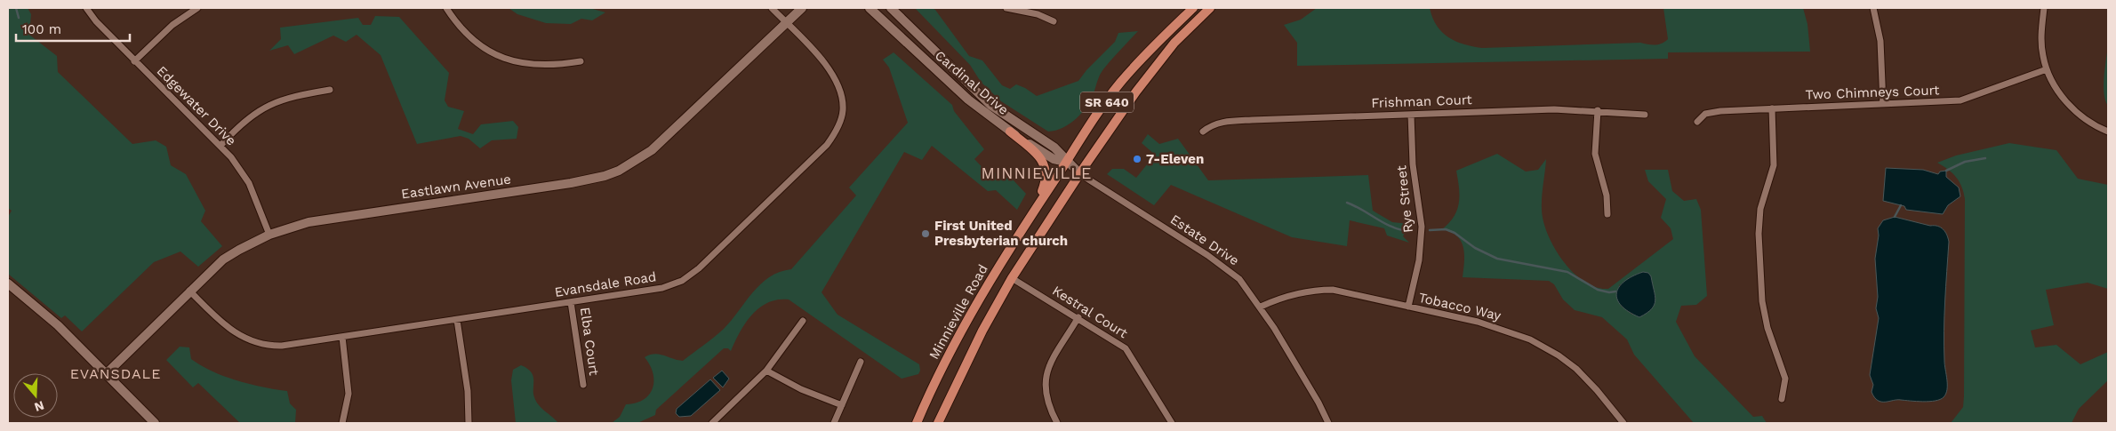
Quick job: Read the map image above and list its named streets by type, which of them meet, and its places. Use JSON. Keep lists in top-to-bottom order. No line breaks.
{"streets":{"main road":["SR 640","Minnieville Road"],"street":["Cardinal Drive","Two Chimneys Court","Frishman Court","Edgewater Drive","Eastlawn Avenue","Rye Street","Estate Drive","Evansdale Road","Tobacco Way","Kestral Court","Elba Court"]},"crossings":[["Cardinal Drive","SR 640"],["Cardinal Drive","Estate Drive"],["Cardinal Drive","Minnieville Road"],["Frishman Court","Rye Street"],["SR 640","Estate Drive"],["SR 640","Kestral Court"],["Edgewater Drive","Eastlawn Avenue"],["Eastlawn Avenue","Evansdale Road"],["Rye Street","Tobacco Way"],["Estate Drive","Tobacco Way"],["Evansdale Road","Elba Court"]],"districts":["MINNIEVILLE","EVANSDALE"],"places":["7-Eleven","First United Presbyterian church"],"scale_bar":"100 m","north":"bottom"}
